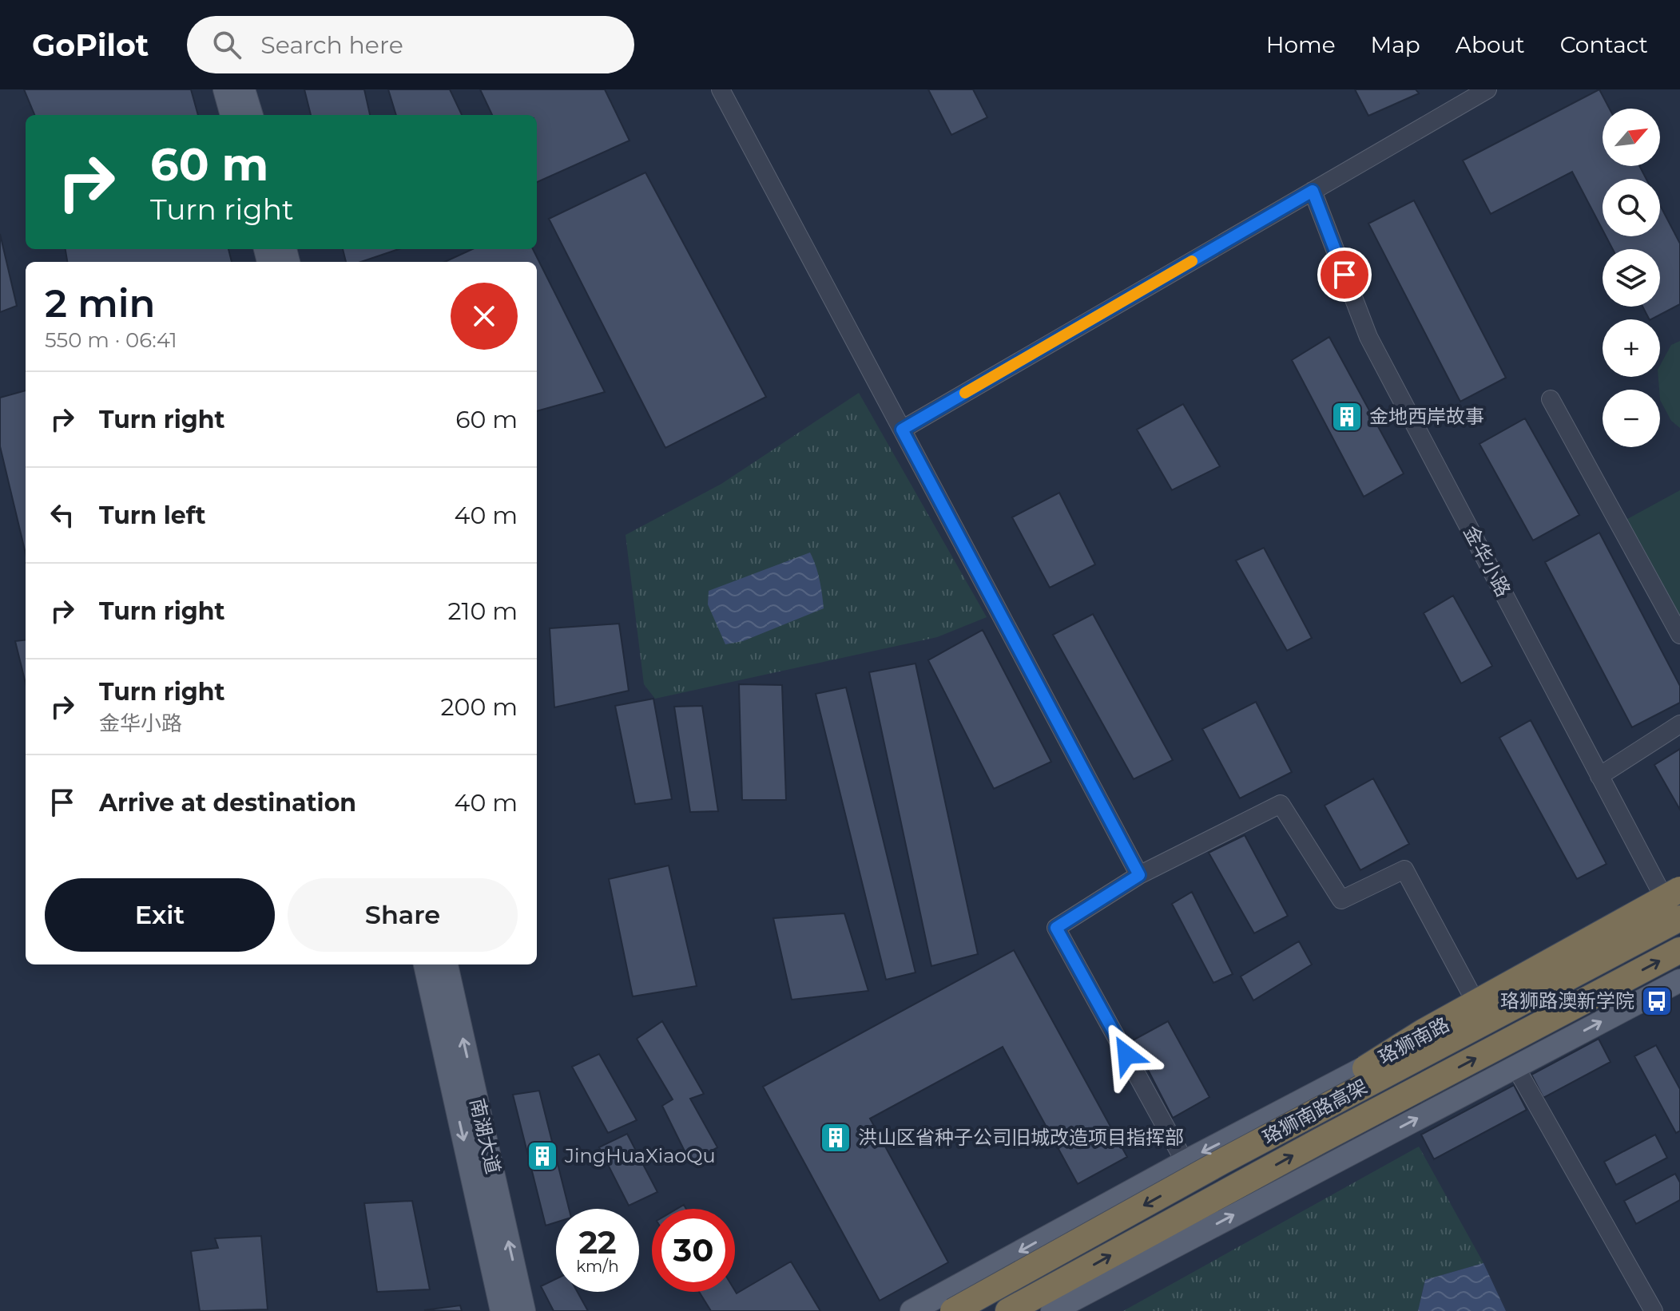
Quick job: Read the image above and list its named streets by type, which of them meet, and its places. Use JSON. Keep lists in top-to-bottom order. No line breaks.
{"streets":{"highway":["珞狮南路高架"],"main road":["珞狮南路","南湖大道"],"street":["金华小路"]},"crossings":[["金华小路","珞狮南路"],["金华小路","珞狮南路高架"],["珞狮南路","珞狮南路高架"]],"places":{"building":["金地西岸故事","洪山区省种子公司旧城改造项目指挥部","JingHuaXiaoQu"],"bus stop":["珞狮路澳新学院"]},"north":"top right","page":{"header":"GoPilot","search":"Search here","nav":["Home","Map","About","Contact"],"map_buttons":["+","−"],"turn":["60 m","Turn right"],"heading":["2 min","550 m · 06:41"],"list":[{"name":"Turn right","value":"60 m"},{"name":"Turn left","value":"40 m"},{"name":"Turn right","value":"210 m"},{"name":"Turn right","note":"金华小路","value":"200 m"},{"name":"Arrive at destination","value":"40 m"}],"buttons":["Exit","Share"],"speed":"22 km/h","limit":"30"}}
